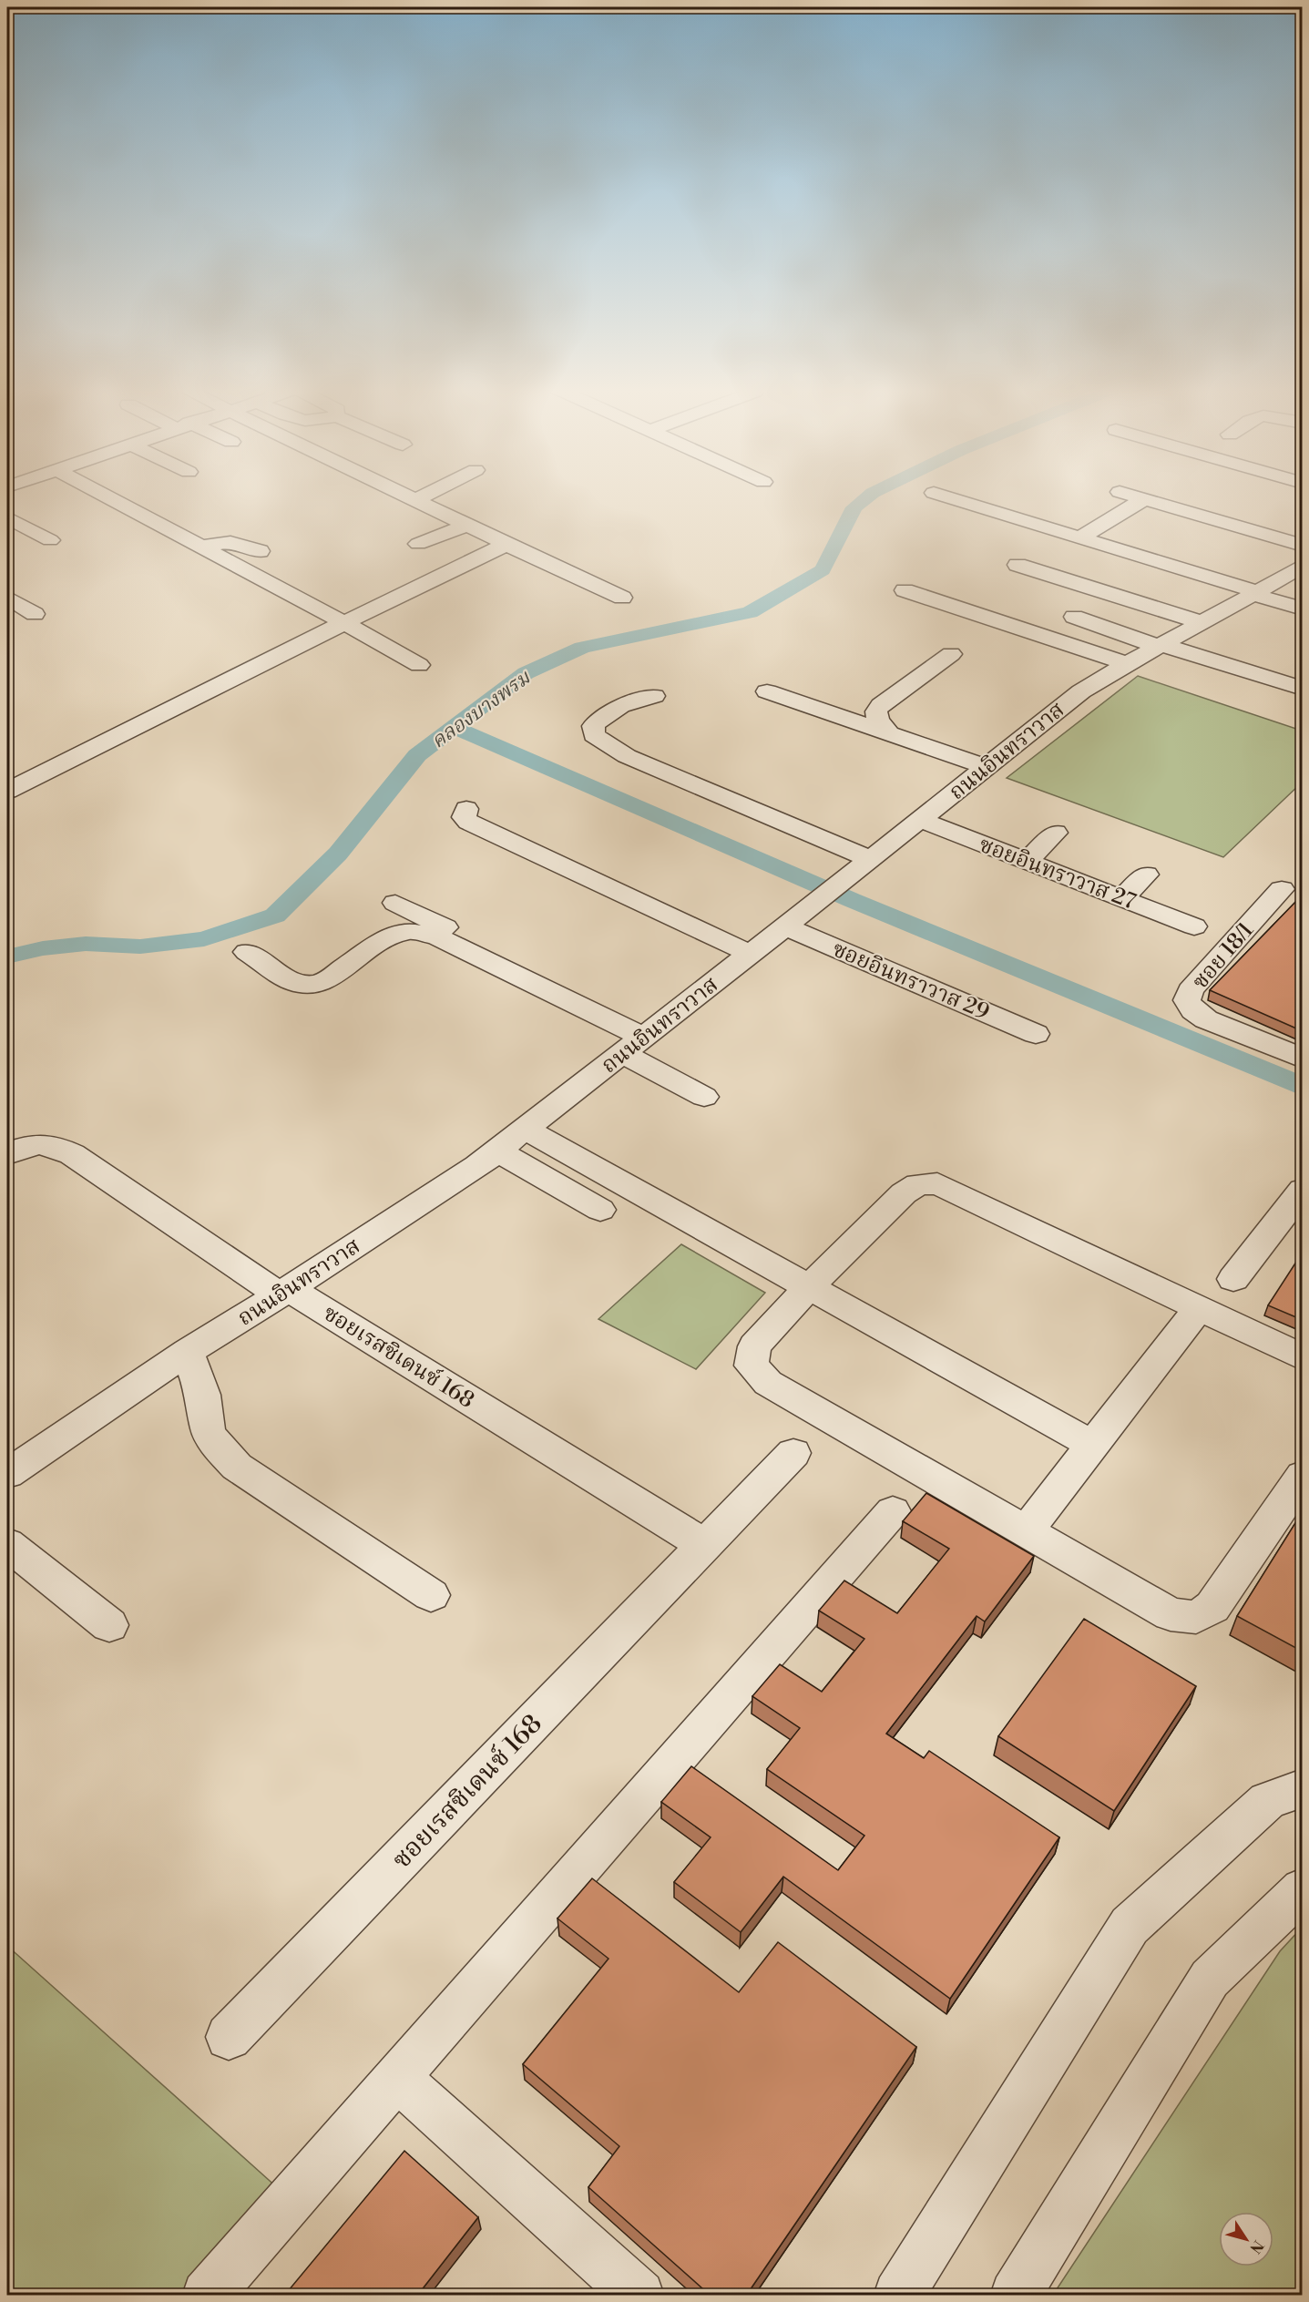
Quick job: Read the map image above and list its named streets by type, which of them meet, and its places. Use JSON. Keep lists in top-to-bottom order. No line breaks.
{"streets":{"street":["ถนนอินทราวาส","ซอยอินทราวาส 27","ซอย 18/1","ซอยอินทราวาส 29","ซอยเรสซิเดนซ์ 168"]},"crossings":[["ถนนอินทราวาส","ซอยอินทราวาส 27"],["ถนนอินทราวาส","ซอยอินทราวาส 29"],["ถนนอินทราวาส","ซอยเรสซิเดนซ์ 168"]],"water":["คลองบางพรม"],"north":"bottom right"}
